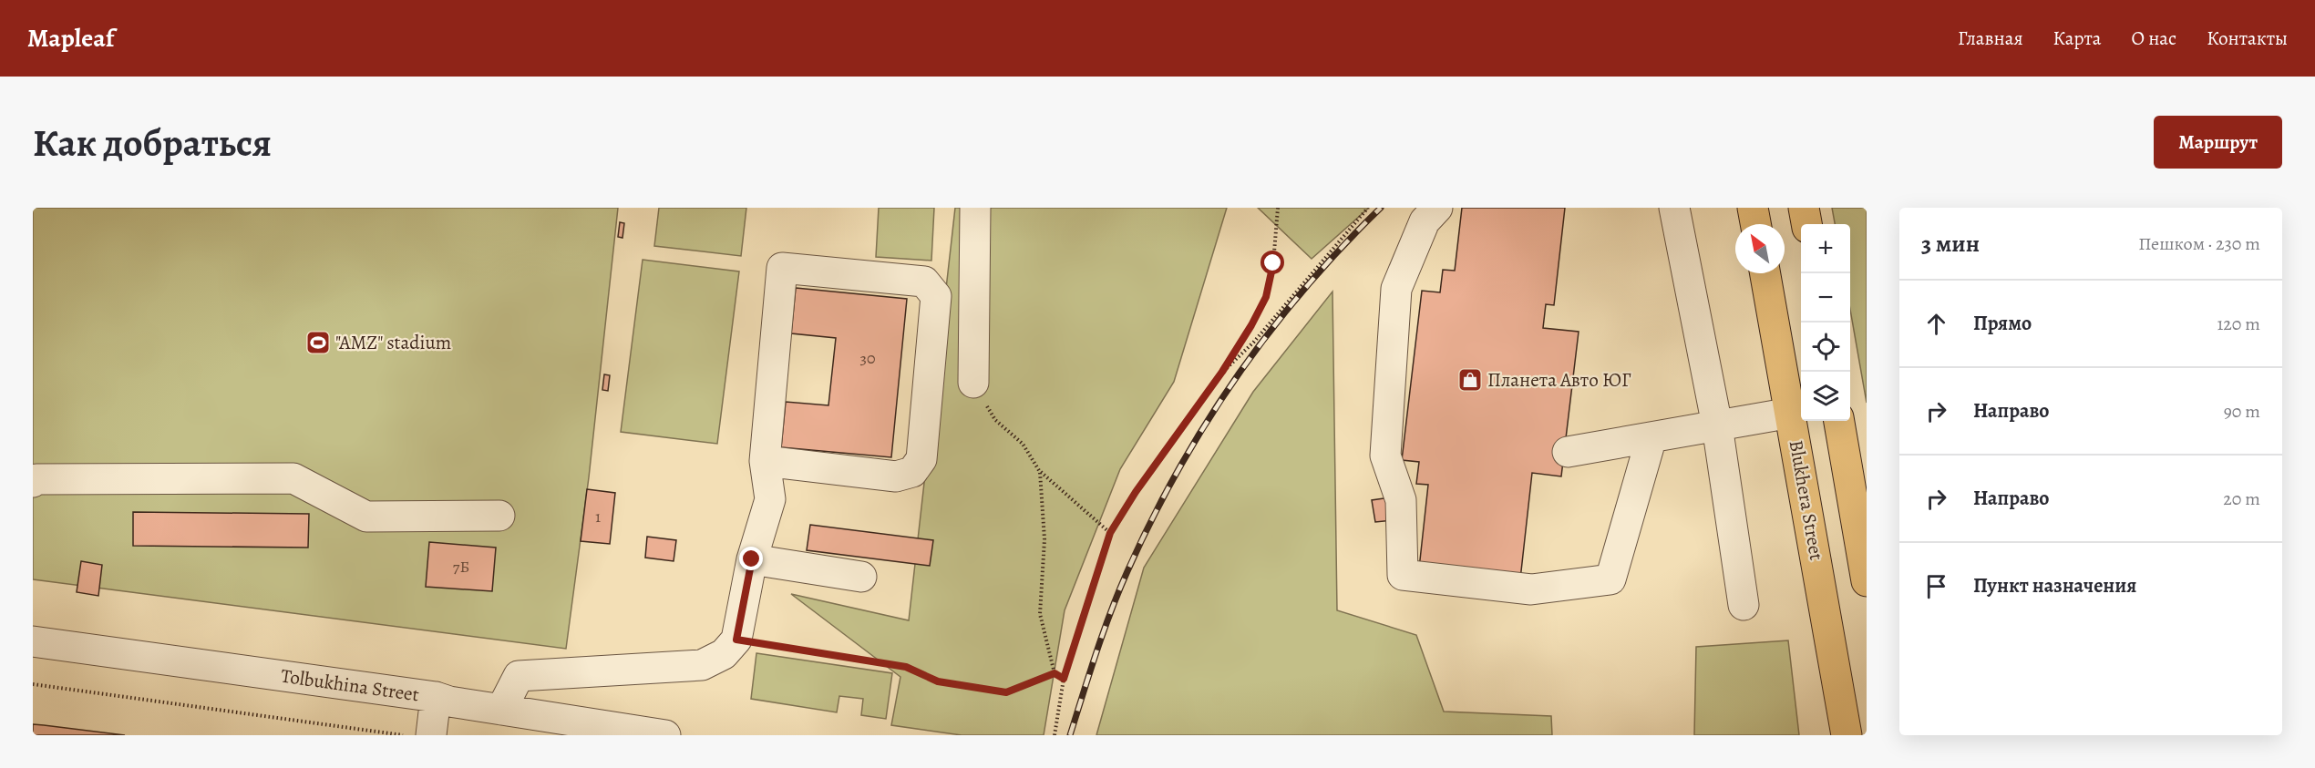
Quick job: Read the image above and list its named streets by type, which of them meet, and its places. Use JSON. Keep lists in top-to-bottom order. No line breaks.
{"streets":{"main road":["Blukhera Street"],"street":["Tolbukhina Street"]},"places":{"sports":["\"AMZ\" stadium"],"shop":["Планета Авто ЮГ"]},"house_numbers":["30","1","7Б"],"north":"top left","page":{"header":"Mapleaf","nav":["Главная","Карта","О нас","Контакты"],"buttons":"Маршрут","title":"Как добраться","heading":["3 мин","Пешком · 230 m"],"map_buttons":["+","−"],"list":[["Прямо","120 m"],["Направо","90 m"],["Направо","20 m"],"Пункт назначения"]}}
